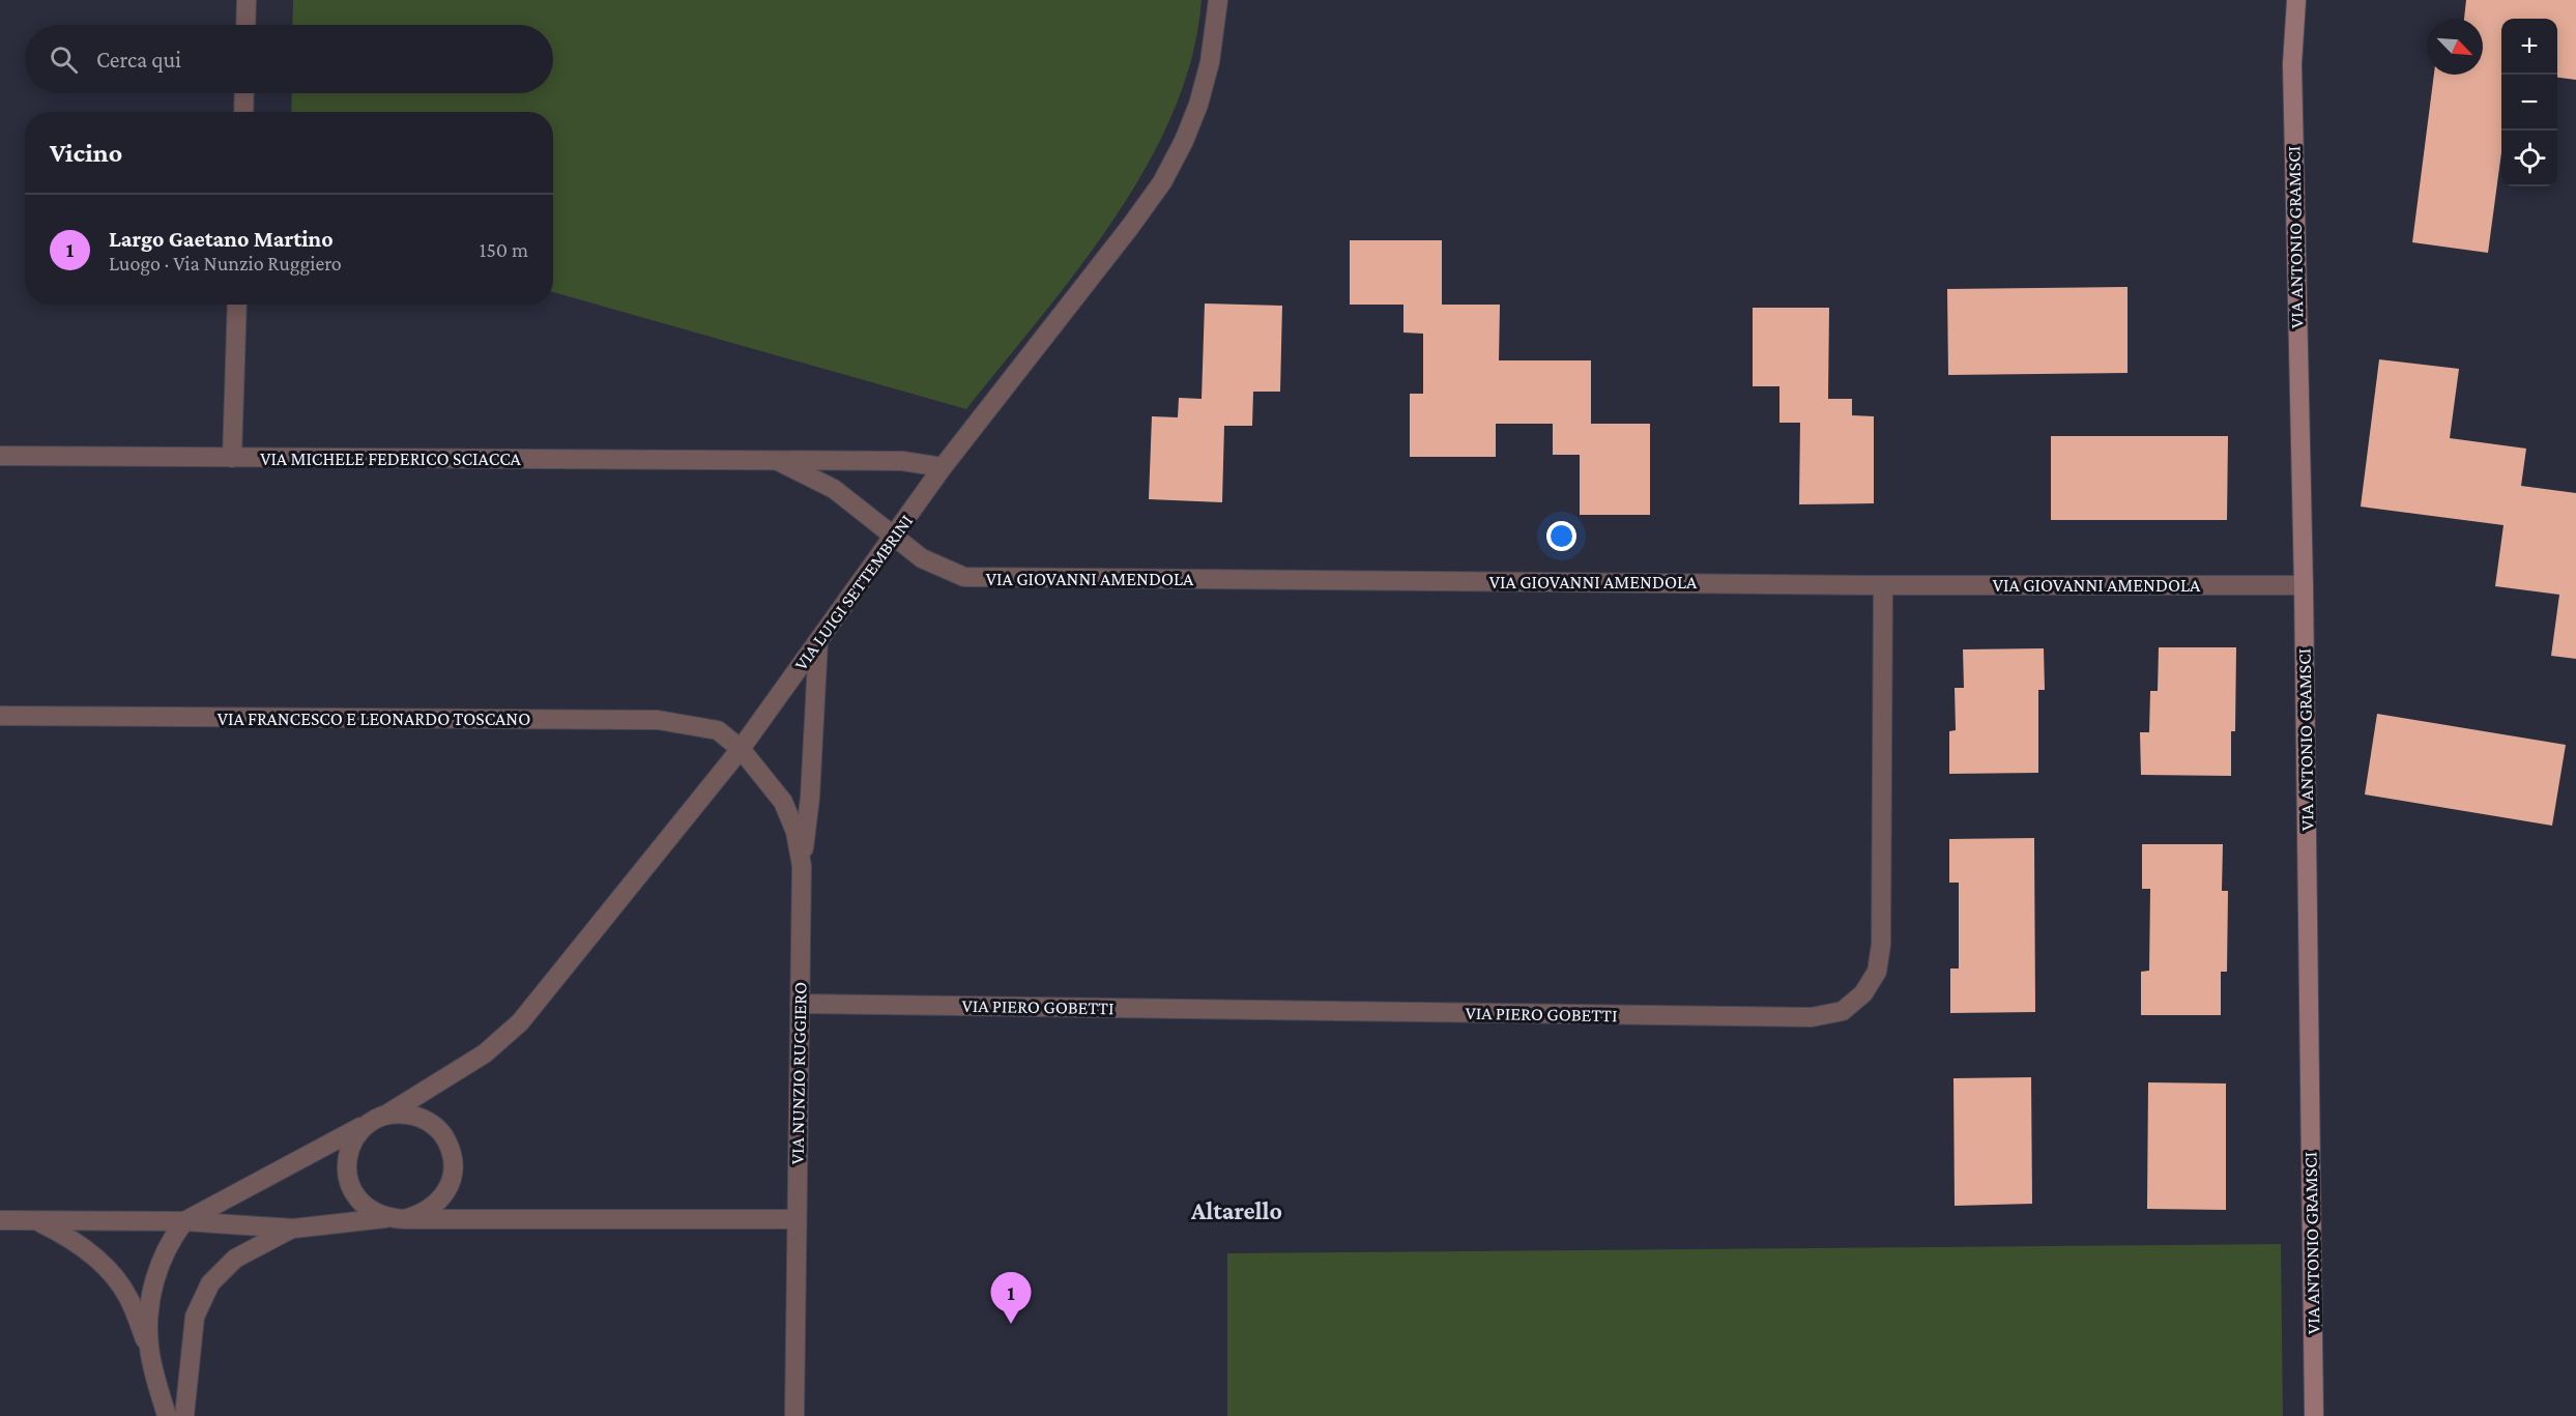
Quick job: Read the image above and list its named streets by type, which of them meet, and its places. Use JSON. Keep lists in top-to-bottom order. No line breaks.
{"streets":{"street":["VIA ANTONIO GRAMSCI","VIA MICHELE FEDERICO SCIACCA","VIA GIOVANNI AMENDOLA","VIA LUIGI SETTEMBRINI","VIA FRANCESCO E LEONARDO TOSCANO","VIA PIERO GOBETTI","VIA NUNZIO RUGGIERO"]},"crossings":[["VIA ANTONIO GRAMSCI","VIA GIOVANNI AMENDOLA"],["VIA MICHELE FEDERICO SCIACCA","VIA GIOVANNI AMENDOLA"],["VIA MICHELE FEDERICO SCIACCA","VIA LUIGI SETTEMBRINI"],["VIA GIOVANNI AMENDOLA","VIA LUIGI SETTEMBRINI"],["VIA GIOVANNI AMENDOLA","VIA PIERO GOBETTI"],["VIA LUIGI SETTEMBRINI","VIA FRANCESCO E LEONARDO TOSCANO"],["VIA LUIGI SETTEMBRINI","VIA NUNZIO RUGGIERO"],["VIA FRANCESCO E LEONARDO TOSCANO","VIA NUNZIO RUGGIERO"],["VIA PIERO GOBETTI","VIA NUNZIO RUGGIERO"]],"districts":["Altarello"],"north":"bottom right","page":{"map_buttons":["+","−"],"search":"Cerca qui","heading":"Vicino","list":[{"mark":"1","name":"Largo Gaetano Martino","note":"Luogo · Via Nunzio Ruggiero","value":"150 m"}],"pins":"1"}}
